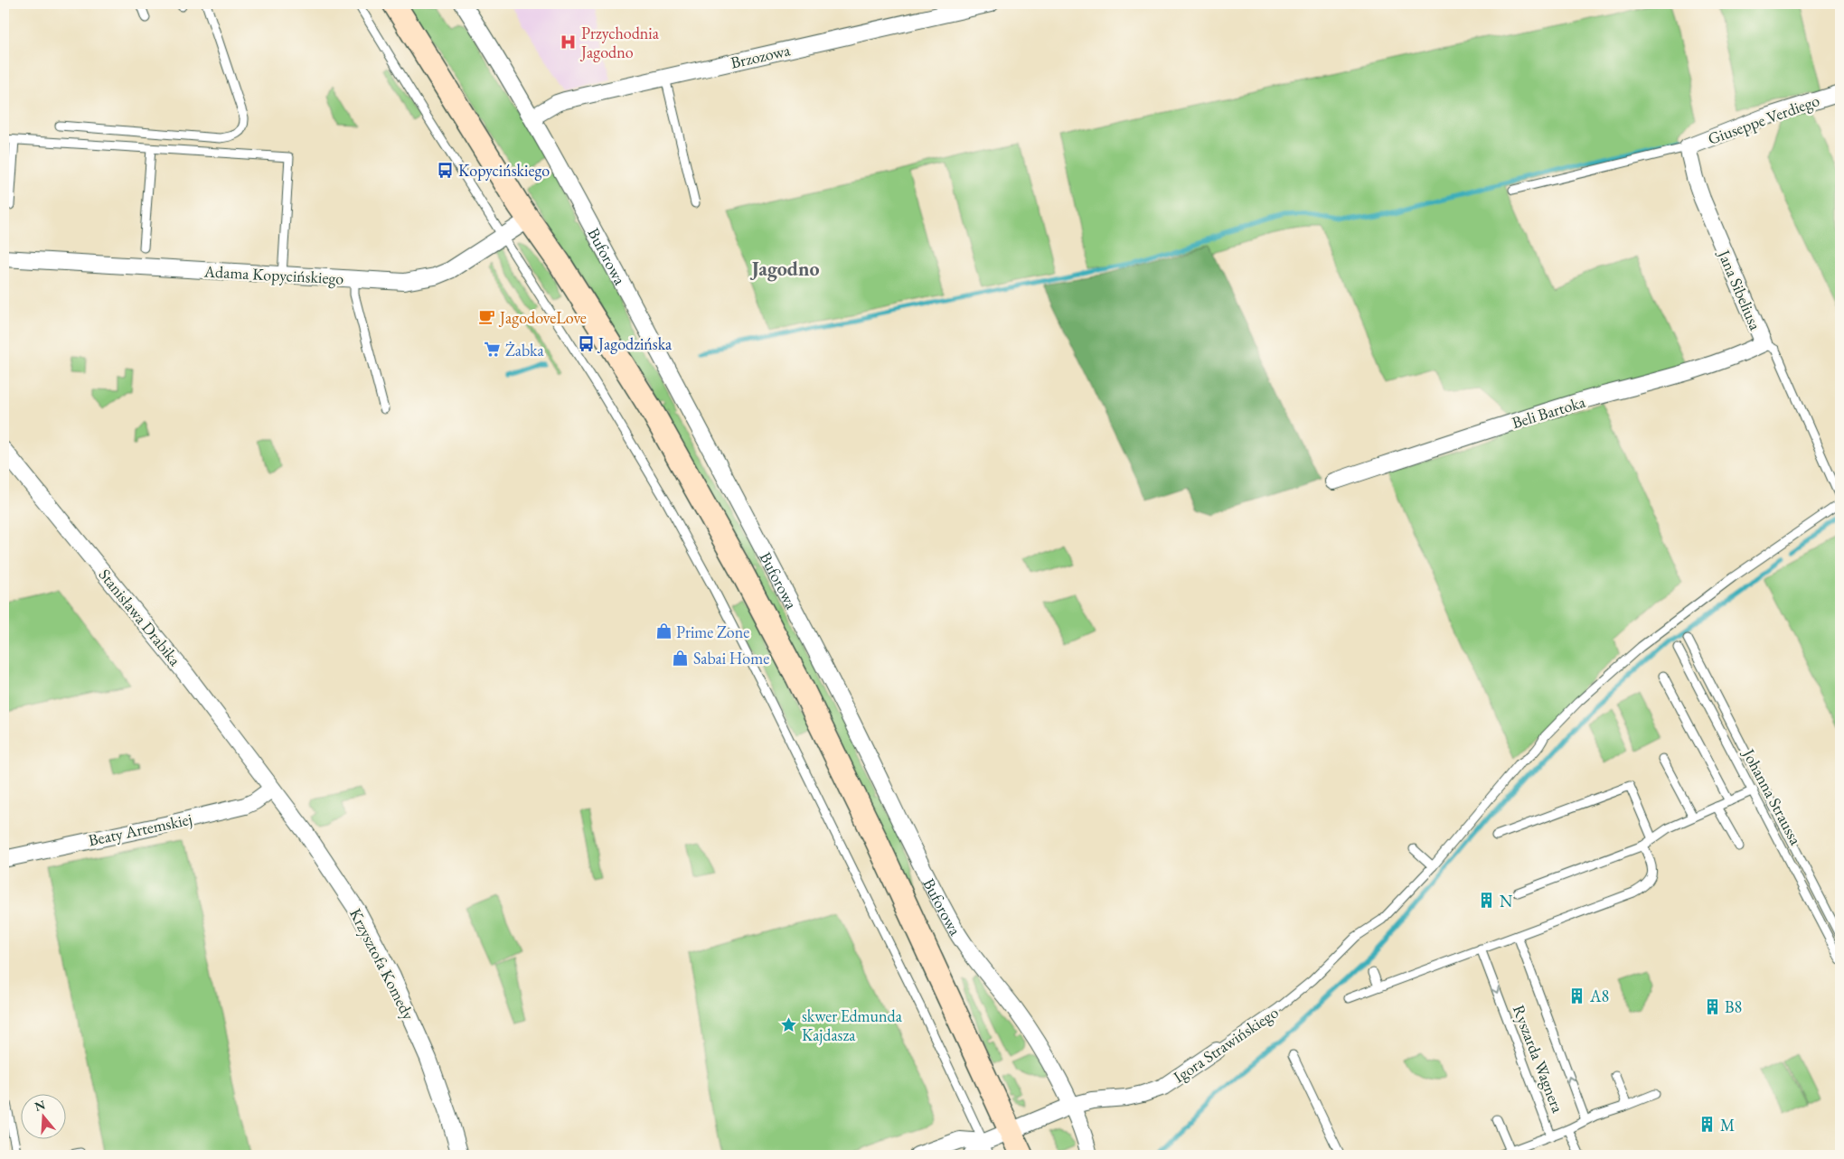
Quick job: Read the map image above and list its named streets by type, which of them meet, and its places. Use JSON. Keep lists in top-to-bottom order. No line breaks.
{"streets":{"main road":["Buforowa"],"street":["Brzozowa","Giuseppe Verdiego","Adama Kopycińskiego","Jana Sibeliusa","Beli Bartoka","Stanisława Drabika","Beaty Artemskiej","Krzysztofa Komedy","Igora Strawińskiego"],"lane":["Johanna Straussa","Ryszarda Wagnera"]},"crossings":[["Brzozowa","Buforowa"],["Giuseppe Verdiego","Jana Sibeliusa"],["Buforowa","Adama Kopycińskiego"],["Buforowa","Igora Strawińskiego"],["Jana Sibeliusa","Beli Bartoka"],["Stanisława Drabika","Beaty Artemskiej"],["Stanisława Drabika","Krzysztofa Komedy"],["Beaty Artemskiej","Krzysztofa Komedy"]],"districts":["Jagodno"],"places":{"hospital":["Przychodnia Jagodno"],"bus stop":["Kopycińskiego","Jagodzińska"],"cafe":["JagodoveLove"],"supermarket":["Żabka"],"shop":["Prime Zone","Sabai Home"],"building":["N","A8","B8","M"],"place":["skwer Edmunda Kajdasza"]},"north":"top"}
